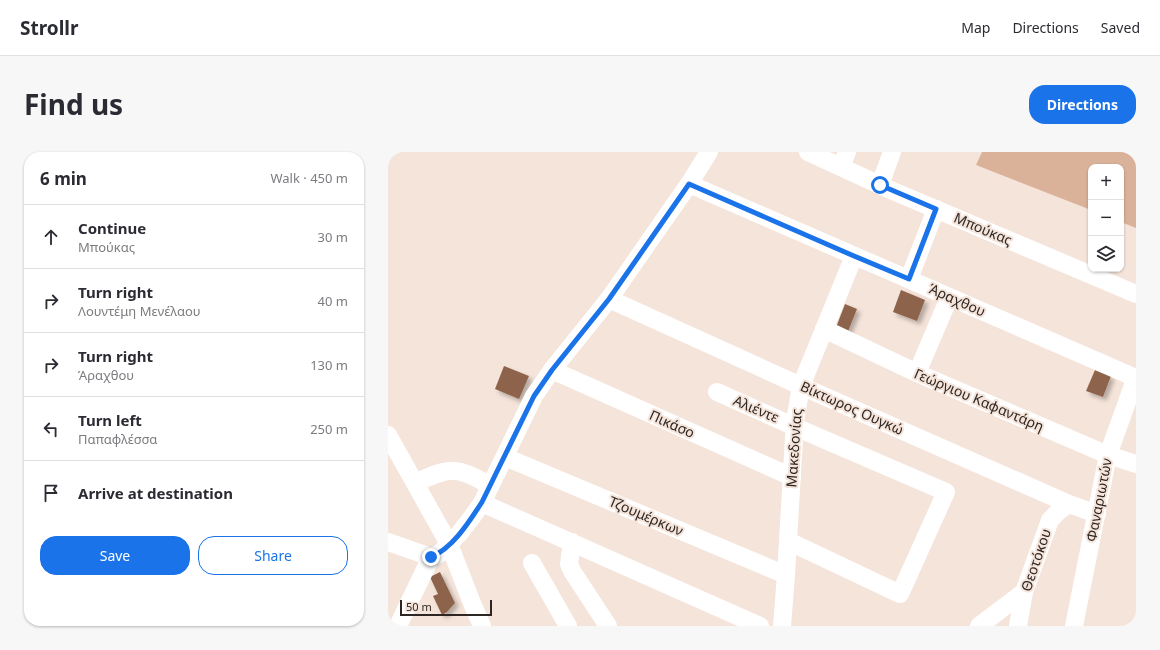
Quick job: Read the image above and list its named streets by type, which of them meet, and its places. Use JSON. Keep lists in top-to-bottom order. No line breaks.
{"streets":{"street":["Μπούκας","Άραχθου","Γεώργιου Καφαντάρη","Βίκτωρος Ουγκώ","Αλιέντε","Πικάσο","Μακεδονίας","Φαναριωτών","Τζουμέρκων","Θεοτόκου"]},"crossings":[["Άραχθου","Μακεδονίας"],["Άραχθου","Φαναριωτών"],["Γεώργιου Καφαντάρη","Μακεδονίας"],["Γεώργιου Καφαντάρη","Φαναριωτών"],["Βίκτωρος Ουγκώ","Μακεδονίας"],["Βίκτωρος Ουγκώ","Φαναριωτών"],["Βίκτωρος Ουγκώ","Θεοτόκου"],["Αλιέντε","Μακεδονίας"],["Πικάσο","Μακεδονίας"],["Μακεδονίας","Τζουμέρκων"]],"scale_bar":"50 m","page":{"header":"Strollr","nav":["Map","Directions","Saved"],"title":"Find us","buttons":["Directions",["Save","Share"]],"heading":["6 min","Walk · 450 m"],"map_buttons":["+","−"],"list":[["Continue","Μπούκας","30 m"],["Turn right","Λουντέμη Μενέλαου","40 m"],["Turn right","Άραχθου","130 m"],["Turn left","Παπαφλέσσα","250 m"],"Arrive at destination"],"scale":"50 m"}}
